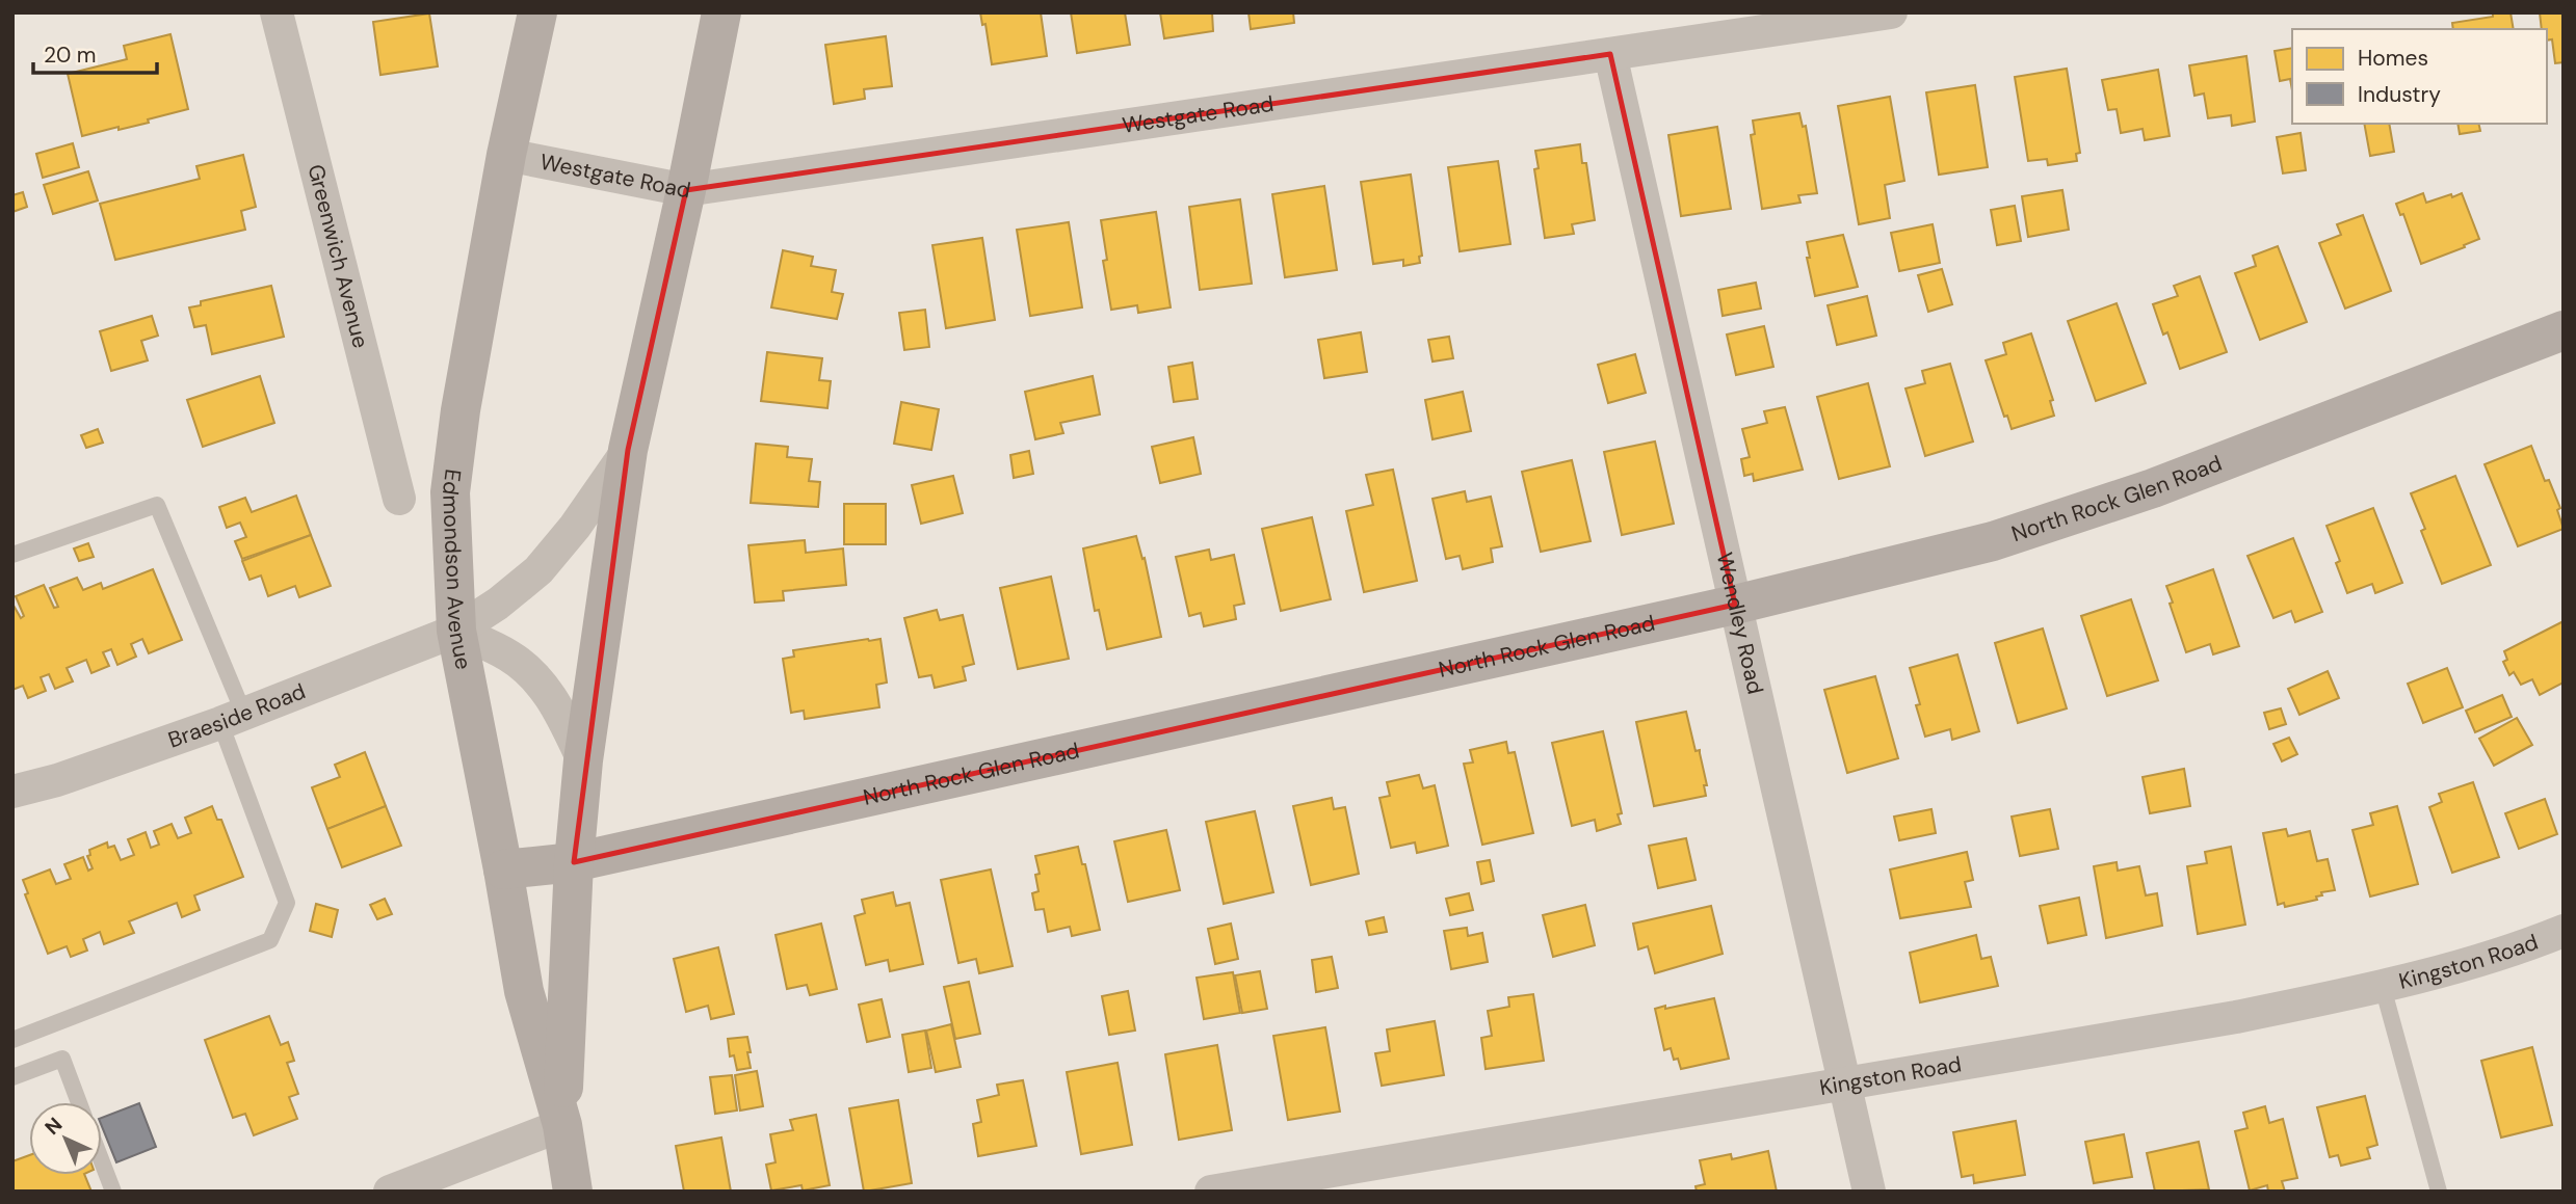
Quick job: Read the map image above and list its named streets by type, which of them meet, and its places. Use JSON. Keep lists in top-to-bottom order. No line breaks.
{"streets":{"main road":["North Rock Glen Road","Edmondson Avenue"],"street":["Westgate Road","Greenwich Avenue","Wendley Road","Braeside Road","Kingston Road"]},"crossings":[["Westgate Road","Edmondson Avenue"],["Westgate Road","Wendley Road"],["North Rock Glen Road","Edmondson Avenue"],["North Rock Glen Road","Wendley Road"],["Edmondson Avenue","Braeside Road"],["Wendley Road","Kingston Road"]],"legend":["Homes","Industry"],"scale_bar":"20 m","north":"top left"}
